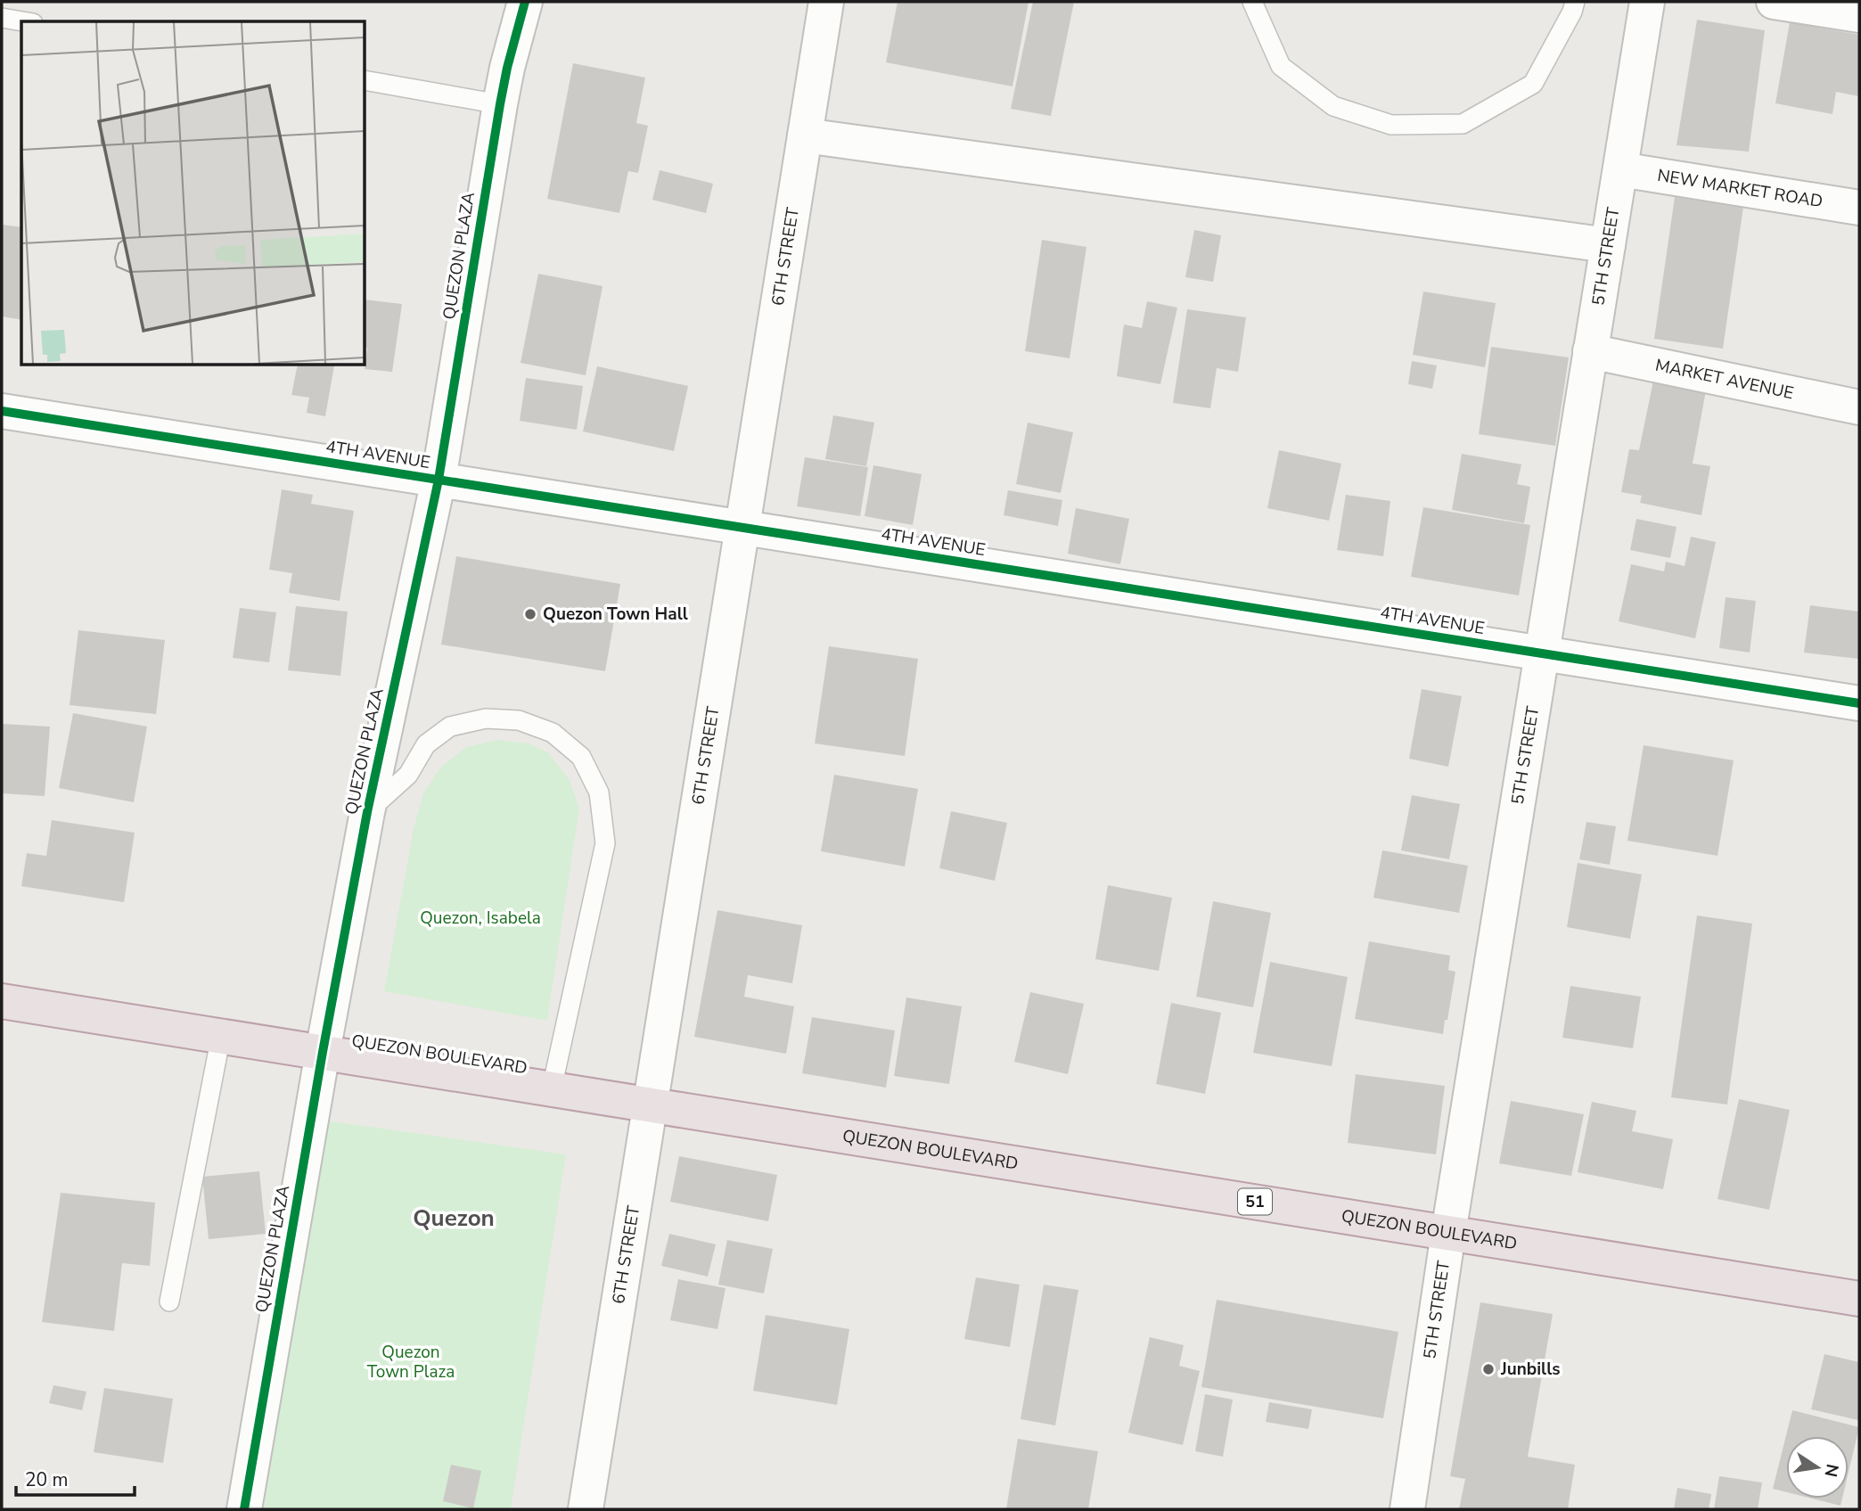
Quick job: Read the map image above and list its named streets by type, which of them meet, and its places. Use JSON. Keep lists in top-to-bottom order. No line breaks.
{"streets":{"highway":["QUEZON BOULEVARD","51"],"street":["NEW MARKET ROAD","QUEZON PLAZA","5TH STREET","6TH STREET","MARKET AVENUE","4TH AVENUE"]},"crossings":[["NEW MARKET ROAD","5TH STREET"],["QUEZON PLAZA","4TH AVENUE"],["QUEZON PLAZA","QUEZON BOULEVARD"],["5TH STREET","MARKET AVENUE"],["5TH STREET","4TH AVENUE"],["5TH STREET","QUEZON BOULEVARD"],["6TH STREET","4TH AVENUE"],["6TH STREET","QUEZON BOULEVARD"]],"districts":["Quezon"],"parks":["Quezon, Isabela","Quezon Town Plaza"],"places":["Quezon Town Hall","Junbills"],"scale_bar":"20 m","north":"right"}
